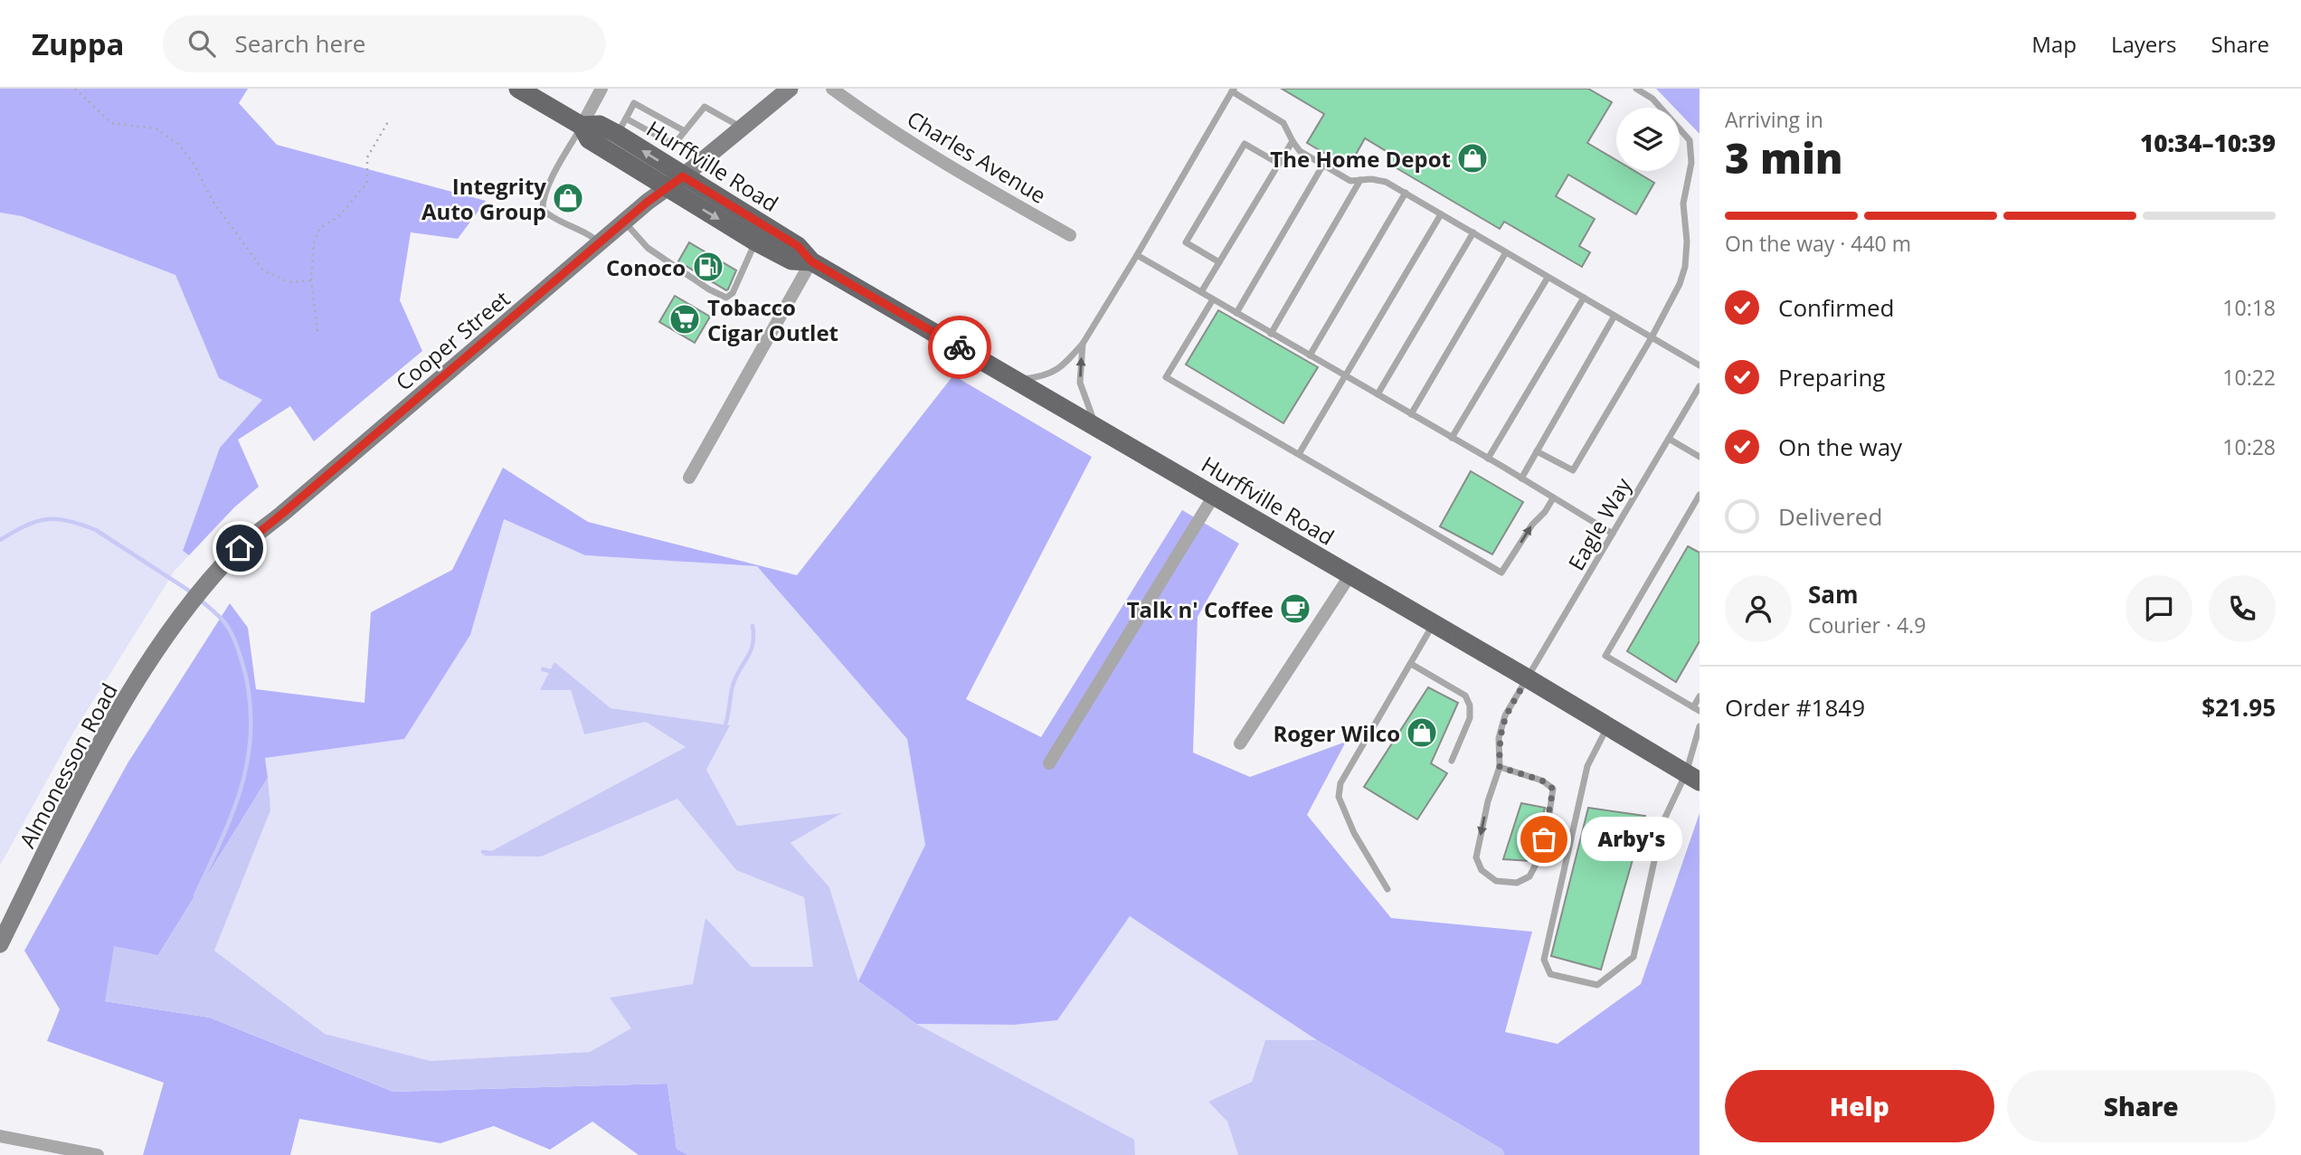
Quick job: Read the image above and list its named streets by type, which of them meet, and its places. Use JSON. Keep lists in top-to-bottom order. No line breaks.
{"streets":{"main road":["Hurffville Road","Cooper Street","Almonesson Road"],"street":["Charles Avenue"],"lane":["Eagle Way"]},"crossings":[["Hurffville Road","Cooper Street"],["Hurffville Road","Eagle Way"],["Cooper Street","Almonesson Road"]],"places":{"shop":["The Home Depot","Integrity Auto Group","Roger Wilco"],"fuel station":["Conoco"],"supermarket":["Tobacco Cigar Outlet"],"cafe":["Talk n' Coffee"],"other":["Arby's"]},"page":{"header":"Zuppa","search":"Search here","nav":["Map","Layers","Share"],"heading":["3 min","Arriving in","10:34–10:39"],"panel":["Sam","Courier · 4.9","Order #1849","$21.95"],"bar":"On the way · 440 m","list":[["Confirmed","10:18"],["Preparing","10:22"],["On the way","10:28"],"Delivered"],"bubble":"Arby's","buttons":["Help","Share"]}}
